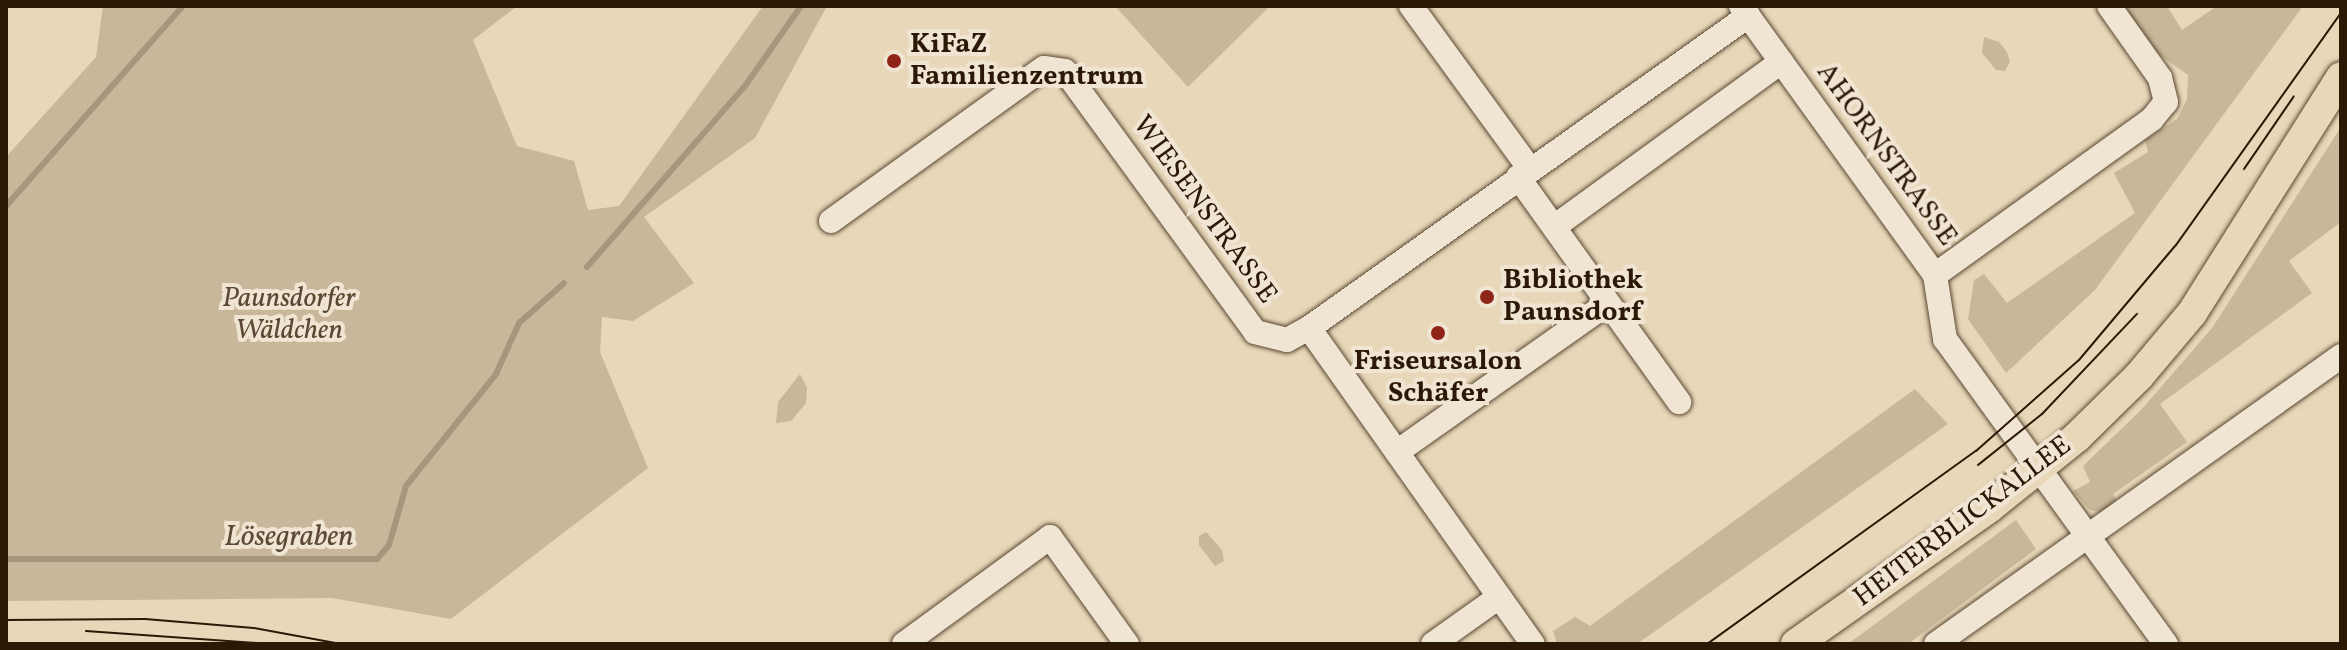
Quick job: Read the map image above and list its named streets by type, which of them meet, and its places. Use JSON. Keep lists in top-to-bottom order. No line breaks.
{"streets":{"main road":["HEITERBLICKALLEE"],"street":["AHORNSTRASSE","WIESENSTRASSE"]},"crossings":[["AHORNSTRASSE","HEITERBLICKALLEE"]],"water":["Lösegraben"],"parks":["Paunsdorfer Wäldchen"],"places":["KiFaZ Familienzentrum","Bibliothek Paunsdorf","Friseursalon Schäfer"]}
